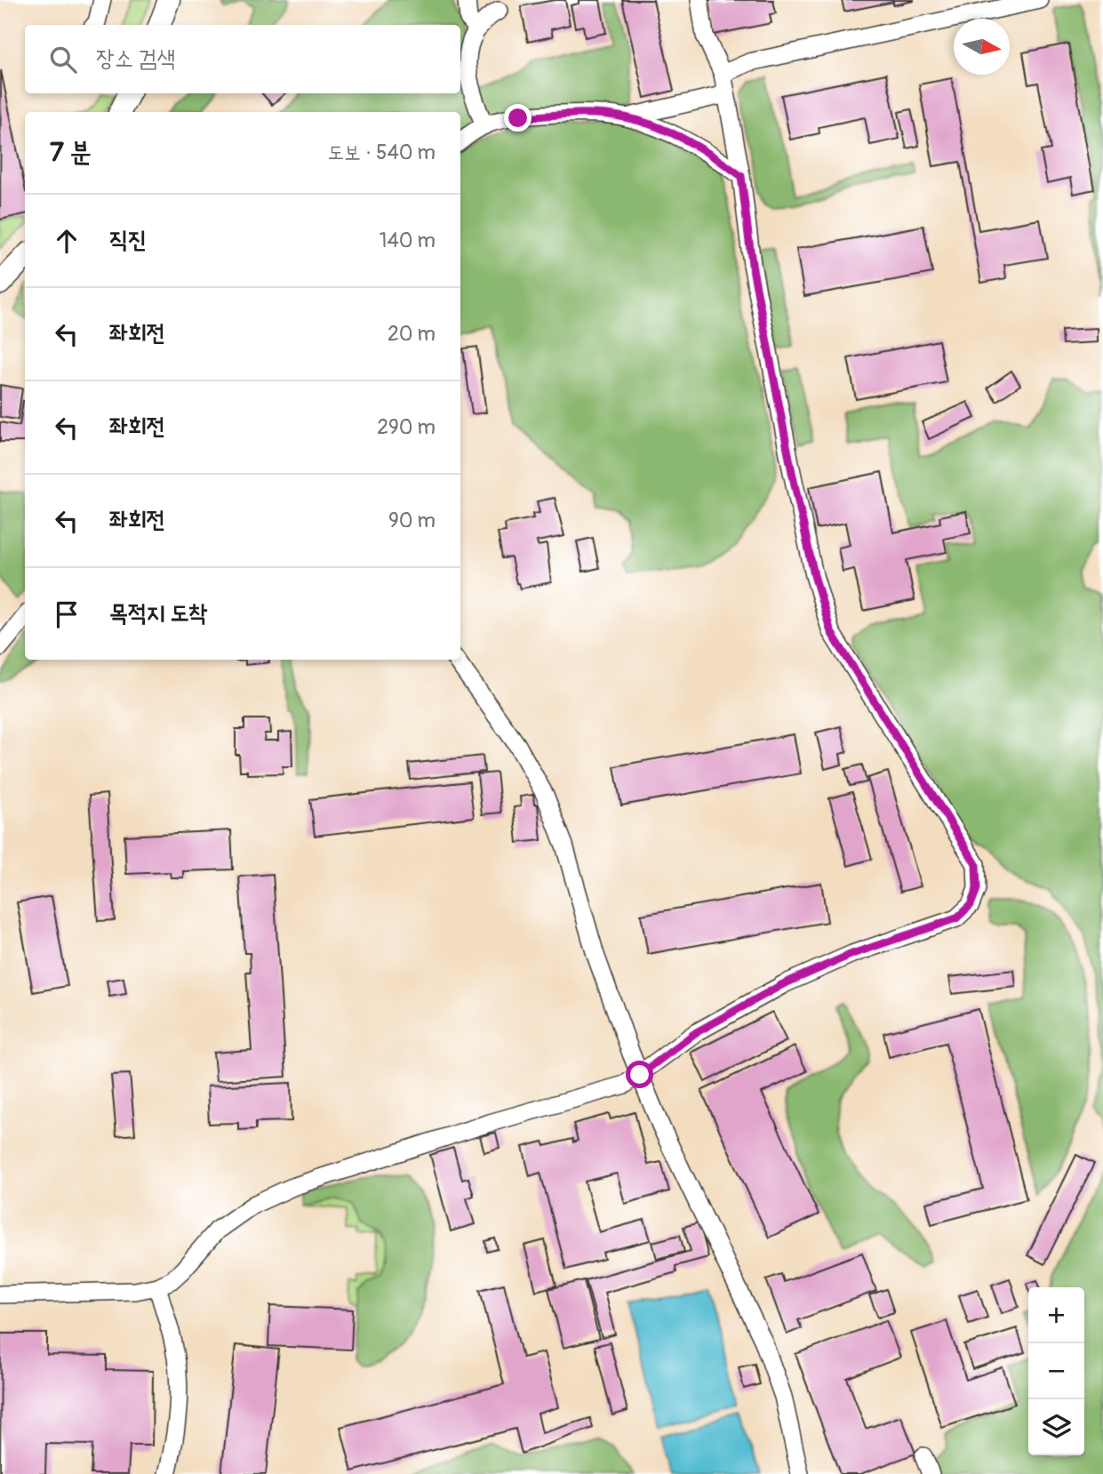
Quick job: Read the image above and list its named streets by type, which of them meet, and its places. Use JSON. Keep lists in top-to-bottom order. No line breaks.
{"north":"right","page":{"search":"장소 검색","heading":["7 분","도보 · 540 m"],"list":[["직진","140 m"],["좌회전","20 m"],["좌회전","290 m"],["좌회전","90 m"],"목적지 도착"],"map_buttons":["+","−"]}}
